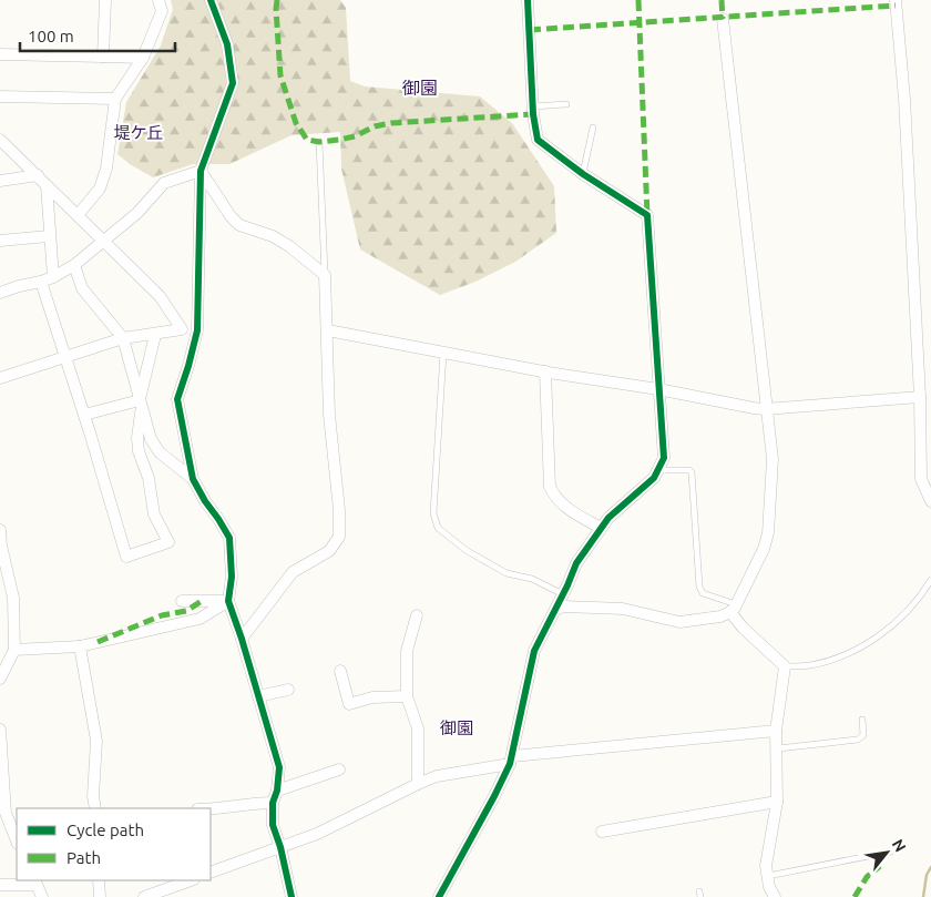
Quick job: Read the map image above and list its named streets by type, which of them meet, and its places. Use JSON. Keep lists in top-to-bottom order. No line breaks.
{"districts":["御園","堤ケ丘","御園"],"legend":["Cycle path","Path"],"scale_bar":"100 m","north":"top right"}
